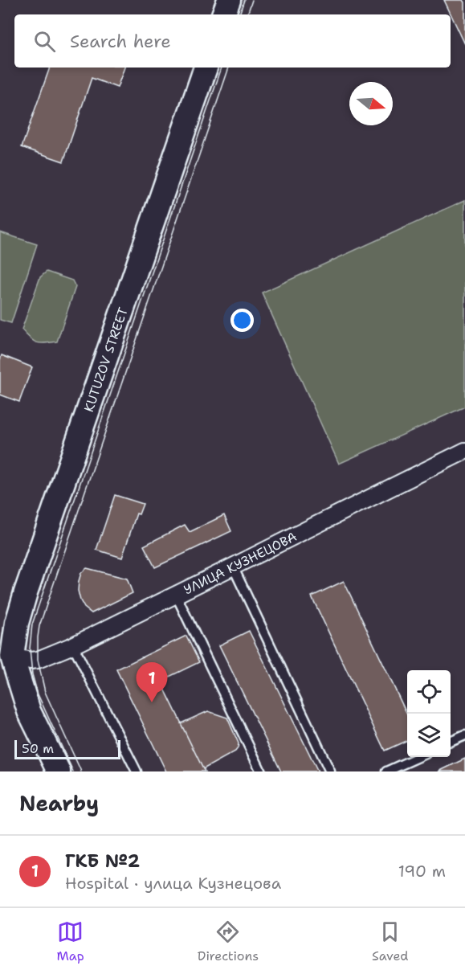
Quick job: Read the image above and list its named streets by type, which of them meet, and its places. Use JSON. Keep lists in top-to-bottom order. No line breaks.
{"streets":{"main road":["KUTUZOV STREET"],"street":["УЛИЦА КУЗНЕЦОВА"]},"crossings":[["KUTUZOV STREET","УЛИЦА КУЗНЕЦОВА"]],"scale_bar":"50 m","north":"right","page":{"search":"Search here","pins":"1","scale":"50 m","heading":"Nearby","list":[{"mark":"1","name":"ГКБ №2","note":"Hospital · улица Кузнецова","value":"190 m"}],"nav":["Map","Directions","Saved"]}}
